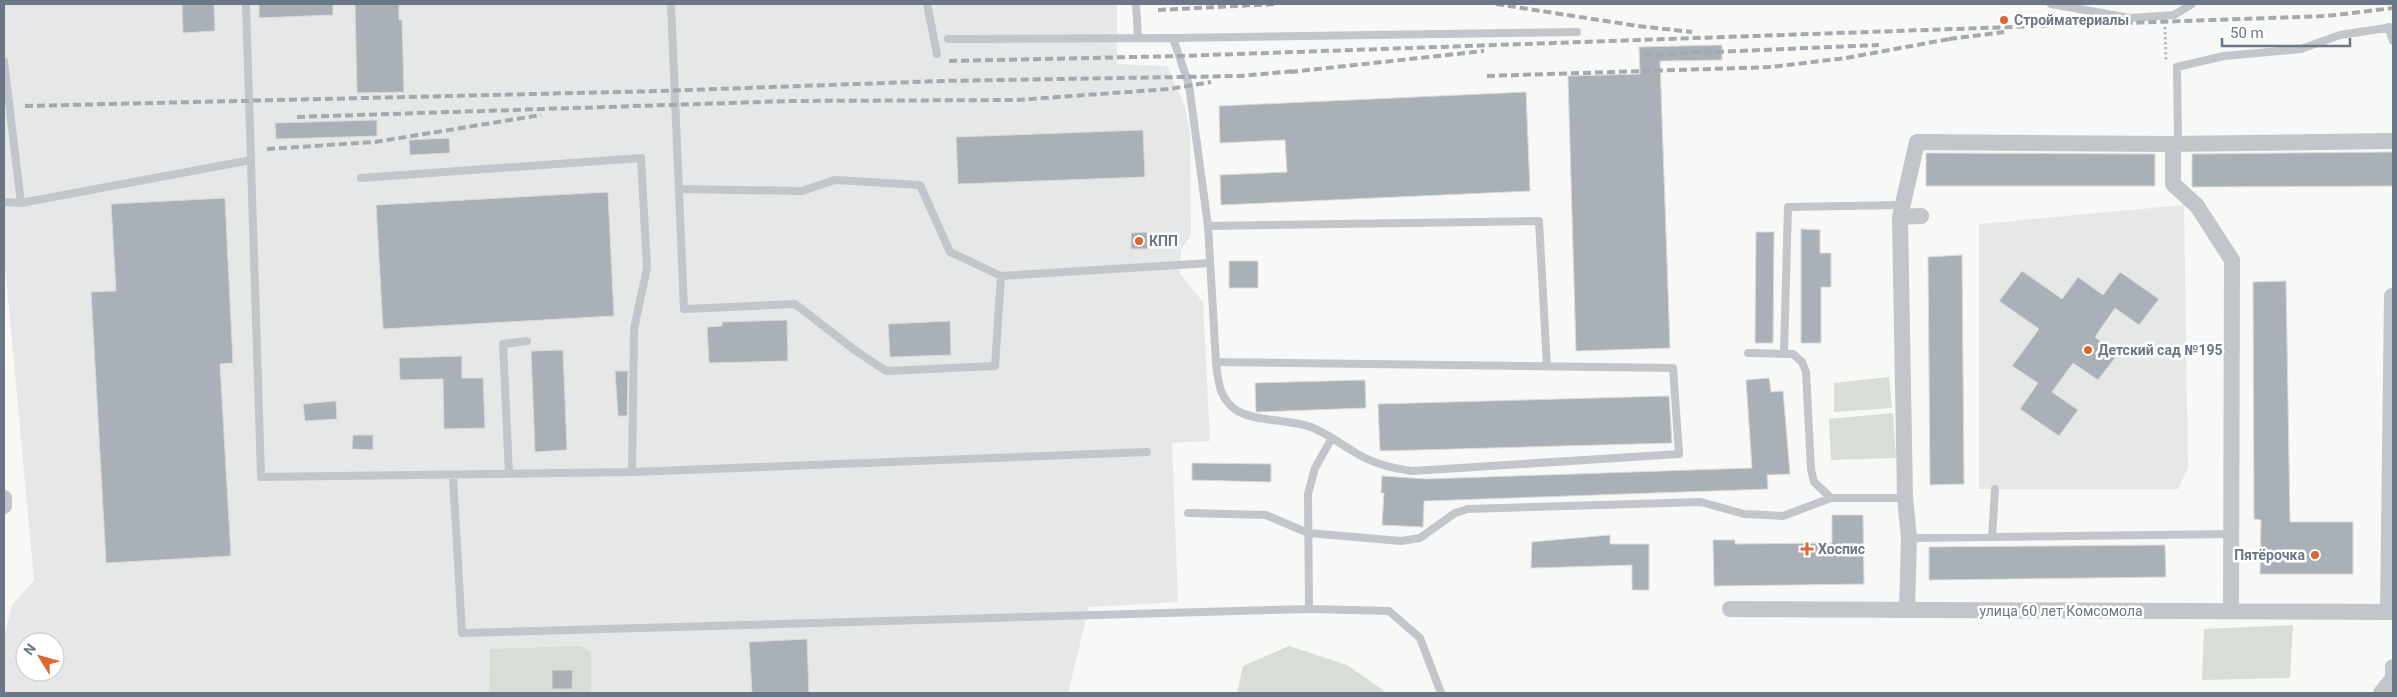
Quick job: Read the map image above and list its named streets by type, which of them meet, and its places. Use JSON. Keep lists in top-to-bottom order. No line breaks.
{"streets":{"street":["улица 60 лет Комсомола"]},"places":{"other":["Стройматериалы","КПП","Детский сад №195","Пятёрочка"],"health":["Хоспис"]},"scale_bar":"50 m","north":"top left"}
